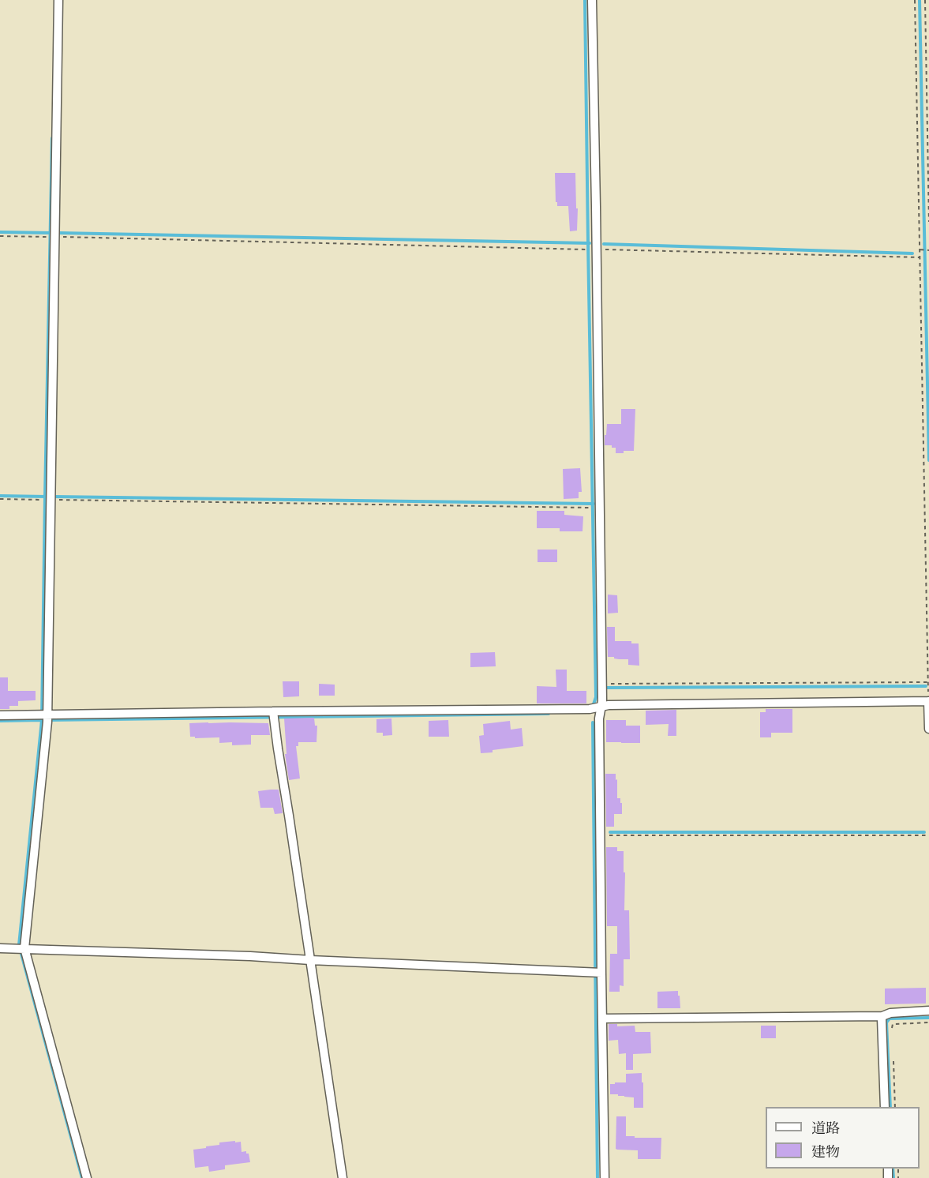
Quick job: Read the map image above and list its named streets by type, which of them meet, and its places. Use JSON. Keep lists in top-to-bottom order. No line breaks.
{"legend":["道路","建物"]}
